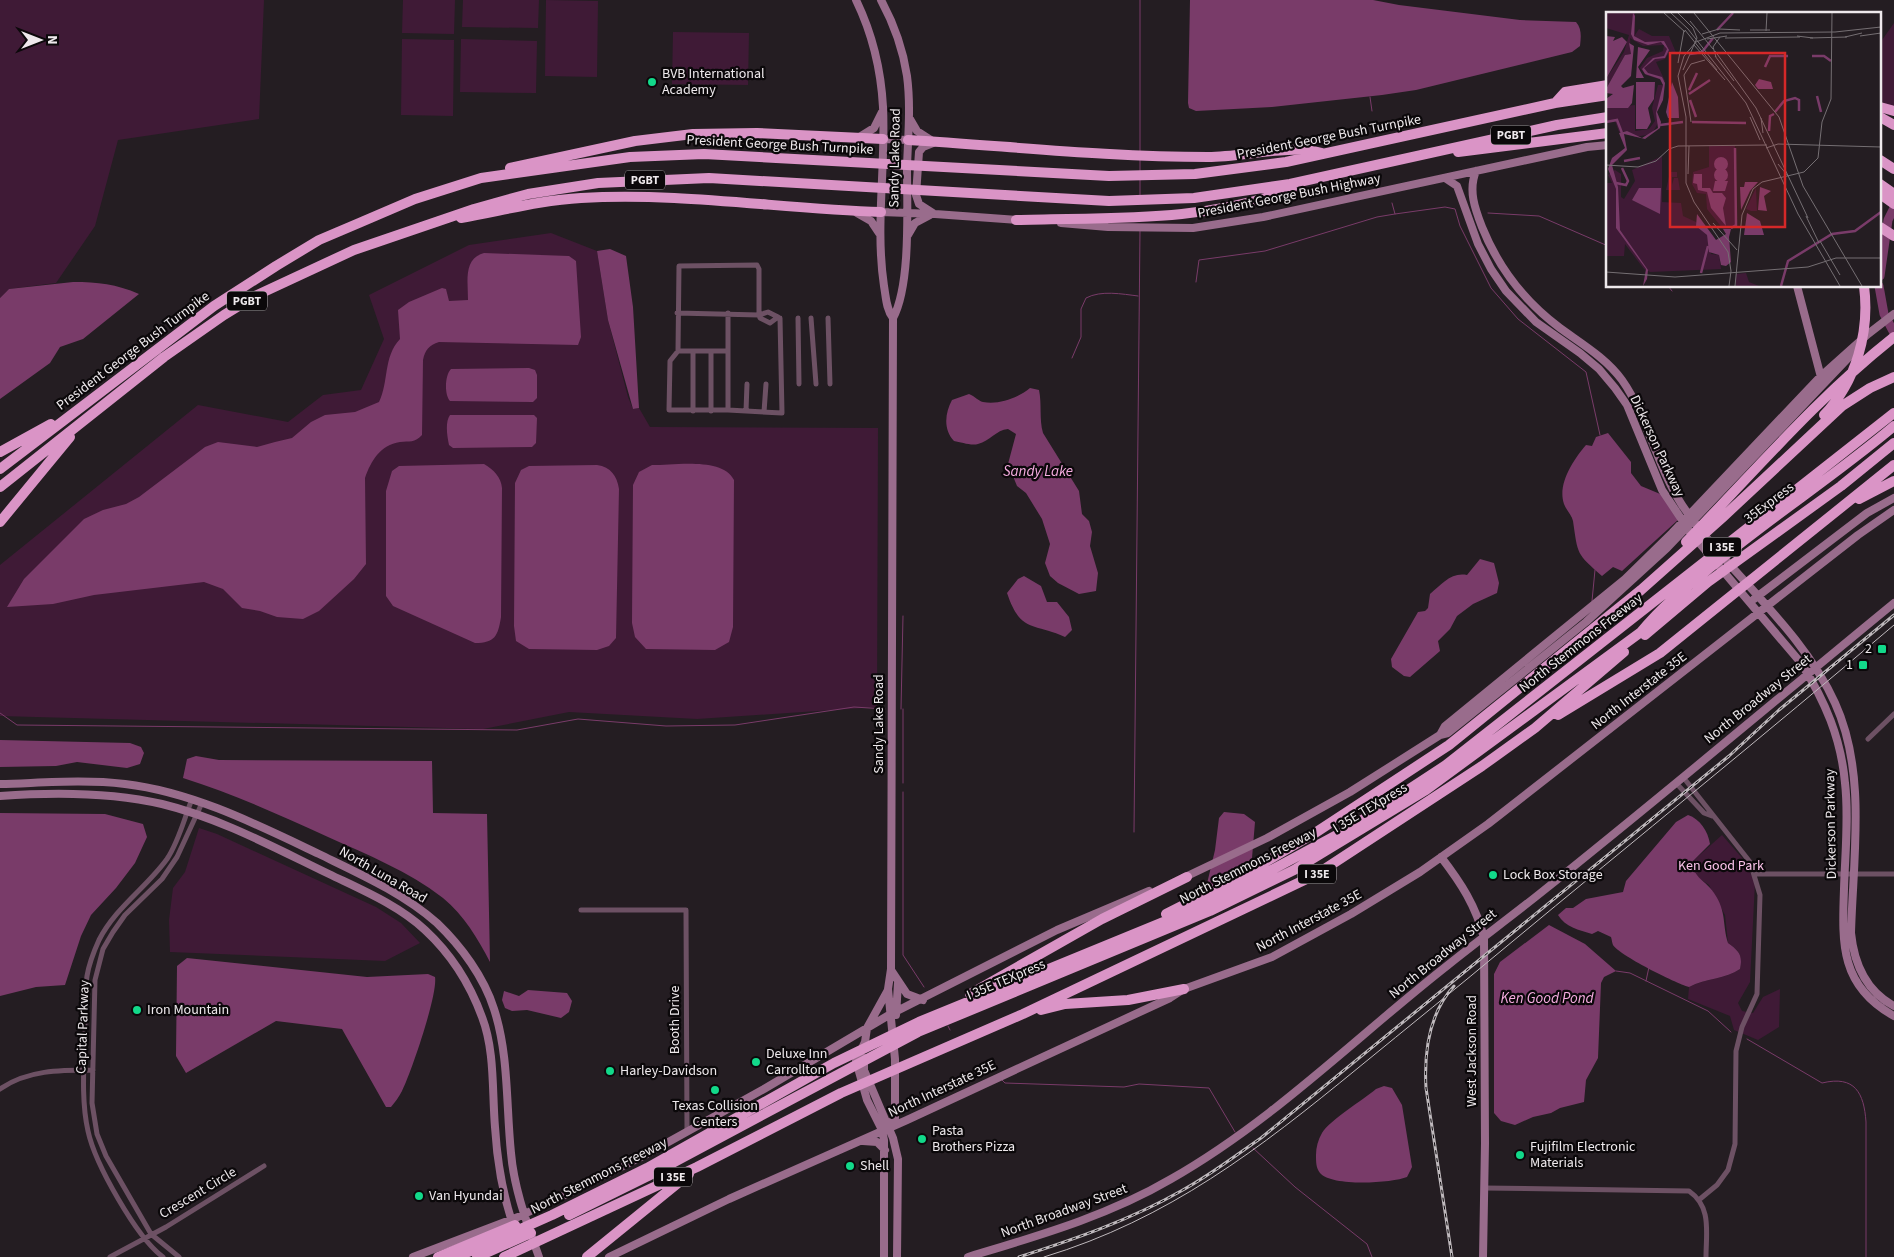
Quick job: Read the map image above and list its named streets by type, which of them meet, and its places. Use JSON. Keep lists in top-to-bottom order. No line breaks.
{"streets":{"highway":["PGBT","President George Bush Turnpike","35Express","I 35E","North Stemmons Freeway","I 35E TEXpress"],"main road":["Sandy Lake Road","President George Bush Highway","Dickerson Parkway","North Interstate 35E","North Broadway Street","North Luna Road","West Jackson Road"],"street":["Booth Drive","Capital Parkway","Crescent Circle"]},"crossings":[["Sandy Lake Road","North Interstate 35E"],["President George Bush Highway","Dickerson Parkway"],["35Express","I 35E TEXpress"],["North Stemmons Freeway","I 35E TEXpress"],["North Interstate 35E","West Jackson Road"],["North Broadway Street","West Jackson Road"],["North Luna Road","Capital Parkway"],["Capital Parkway","Crescent Circle"]],"water":["Sandy Lake","Ken Good Pond"],"parks":["Ken Good Park"],"places":{"other":["BVB International Academy","Lock Box Storage","Iron Mountain","Deluxe Inn Carrollton","Harley-Davidson","Texas Collision Centers","Pasta Brothers Pizza","Fujifilm Electronic Materials","Shell","Van Hyundai"],"transit":["2","1"]},"north":"right"}
